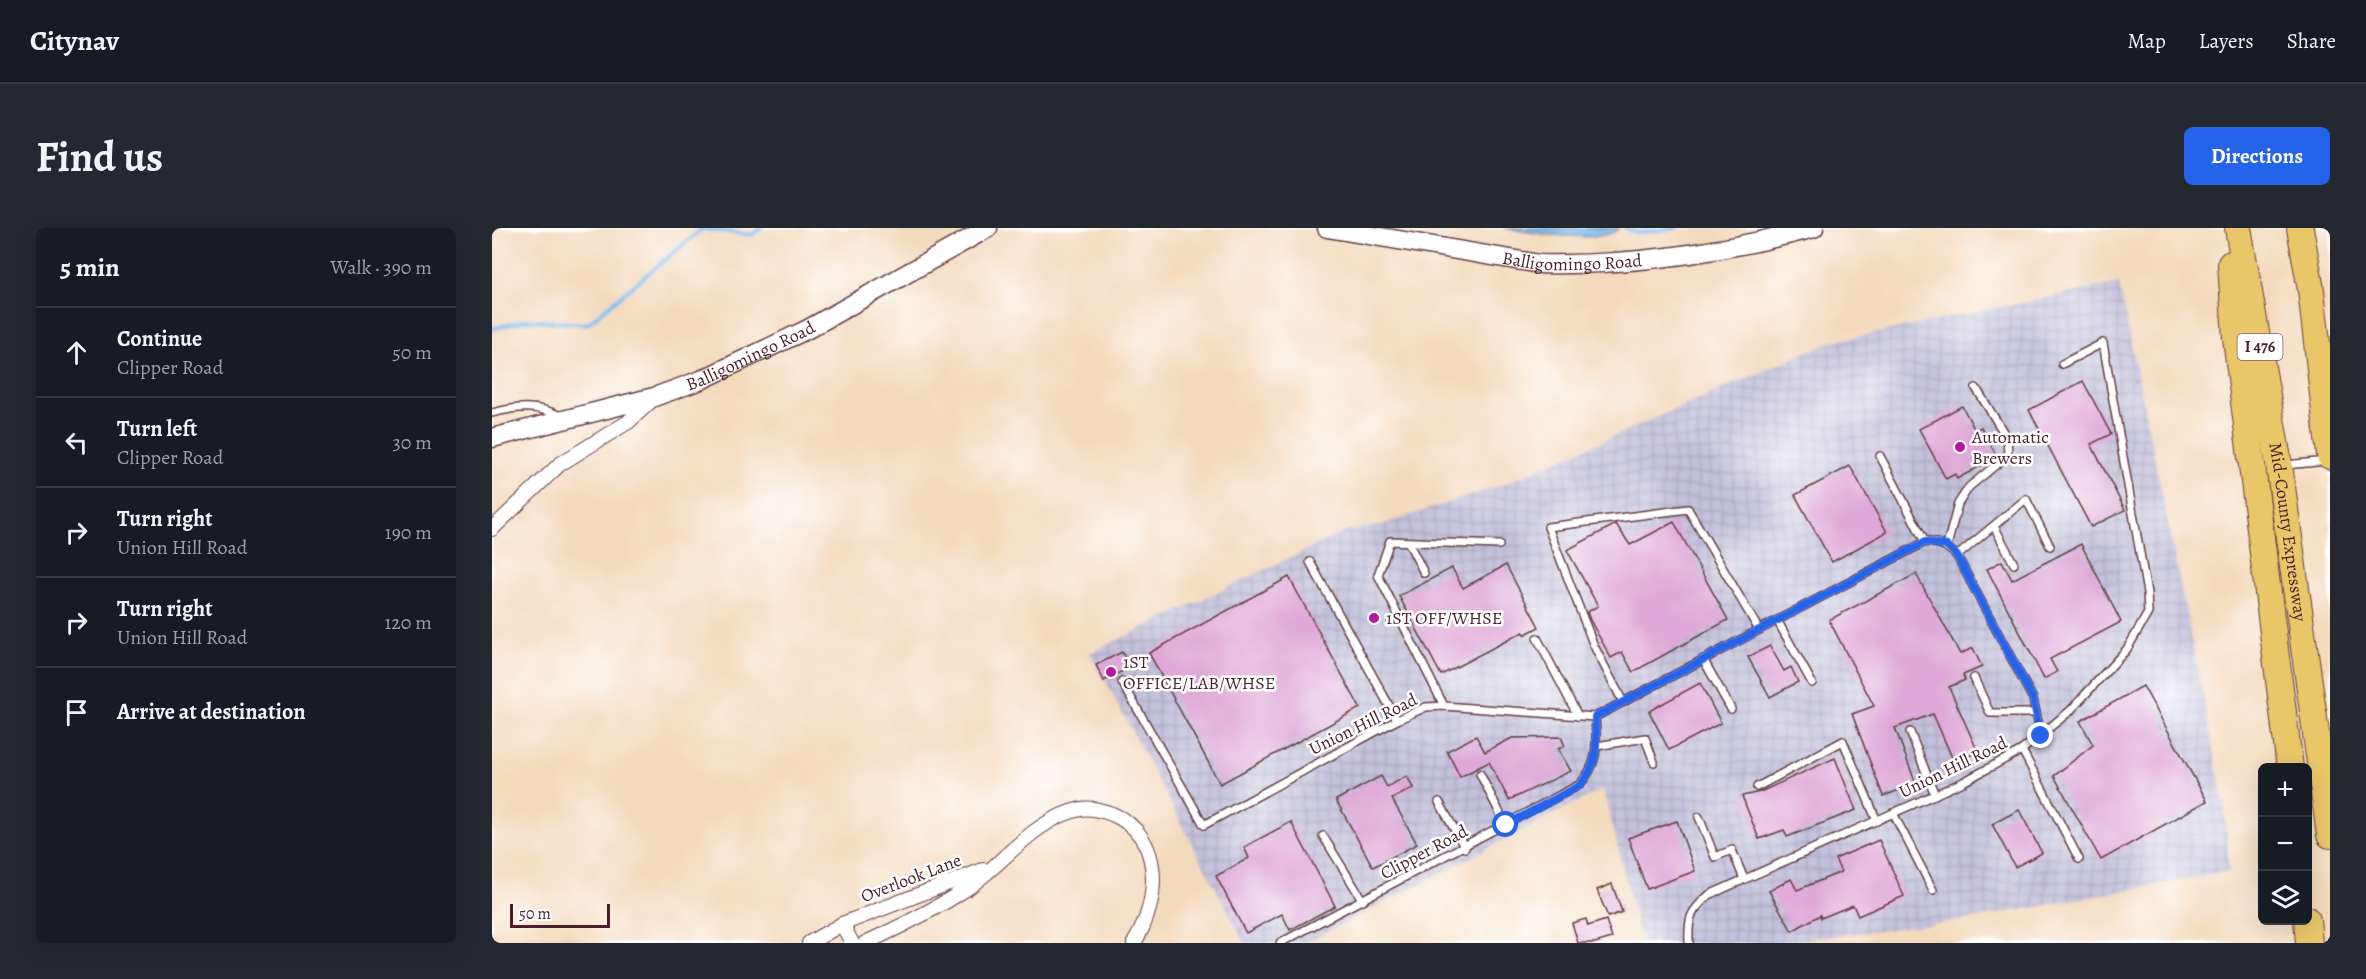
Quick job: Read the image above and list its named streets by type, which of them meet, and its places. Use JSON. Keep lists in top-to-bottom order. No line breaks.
{"streets":{"highway":["I 476","Mid-County Expressway"],"street":["Balligomingo Road","Overlook Lane"],"lane":["Union Hill Road","Clipper Road"]},"crossings":[["Union Hill Road","Clipper Road"]],"places":["Automatic Brewers","1ST OFF/WHSE","1ST OFFICE/LAB/WHSE"],"scale_bar":"50 m","page":{"header":"Citynav","nav":["Map","Layers","Share"],"buttons":"Directions","title":"Find us","heading":["5 min","Walk · 390 m"],"list":[["Continue","Clipper Road","50 m"],["Turn left","Clipper Road","30 m"],["Turn right","Union Hill Road","190 m"],["Turn right","Union Hill Road","120 m"],"Arrive at destination"],"map_buttons":["+","−"],"scale":"50 m"}}
